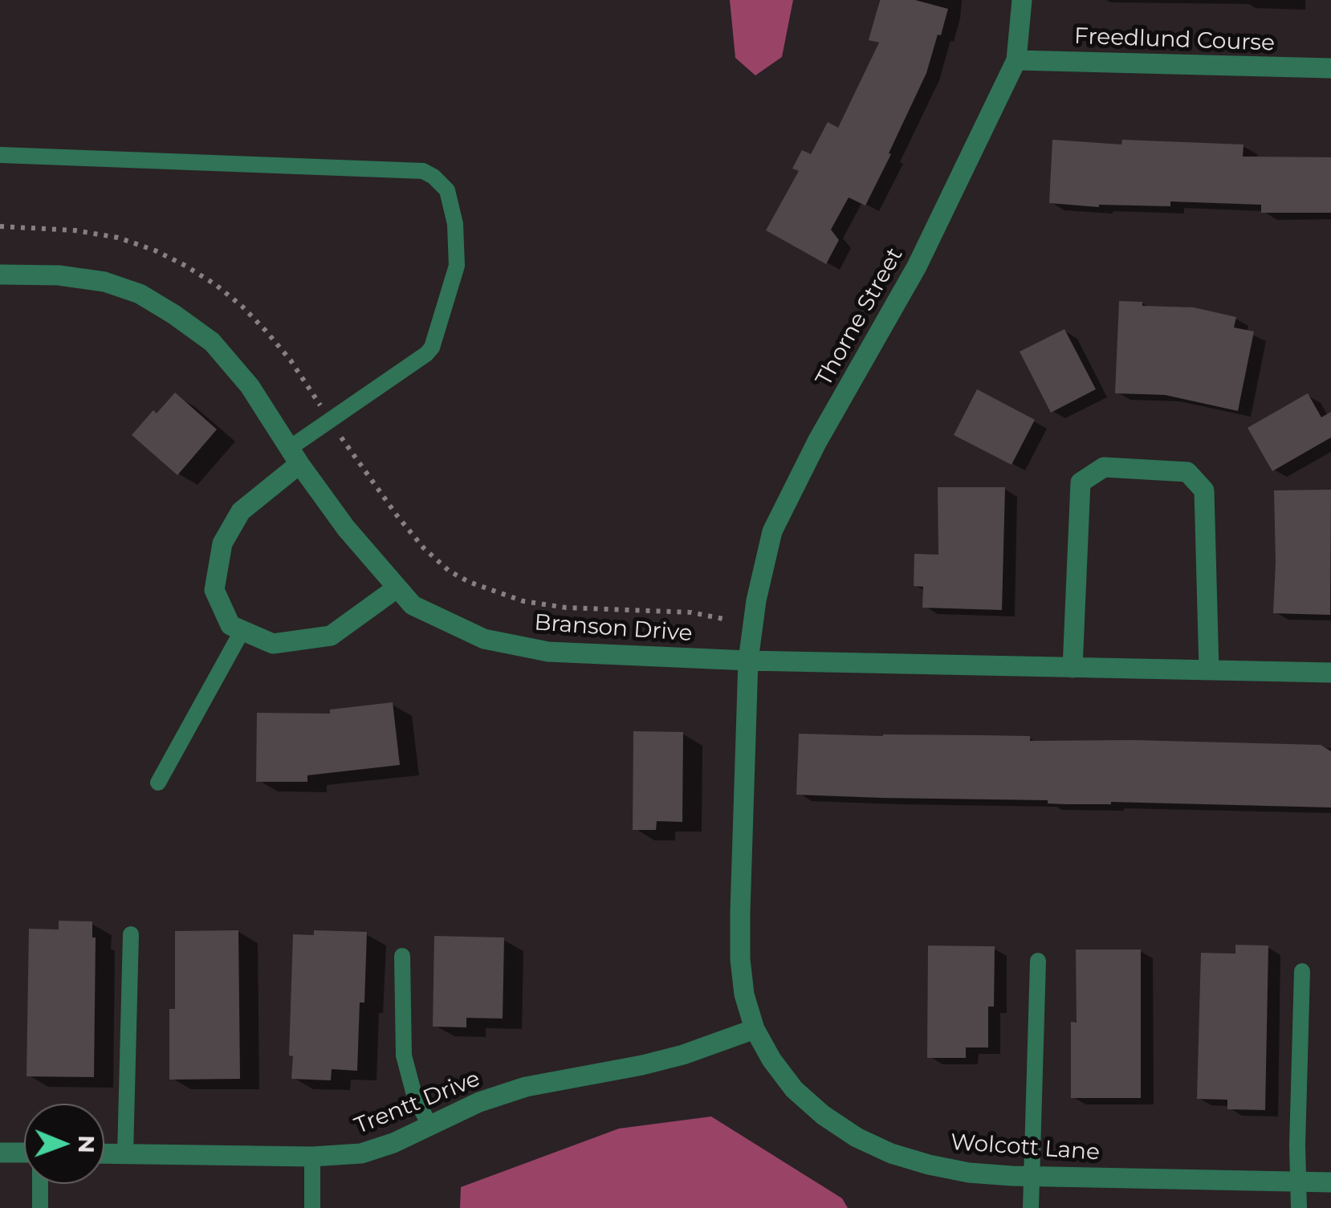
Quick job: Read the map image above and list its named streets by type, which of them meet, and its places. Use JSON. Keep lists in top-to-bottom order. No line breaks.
{"streets":{"street":["Freedlund Course","Thorne Street","Branson Drive","Trentt Drive","Wolcott Lane"]},"crossings":[["Freedlund Course","Thorne Street"],["Thorne Street","Branson Drive"],["Thorne Street","Wolcott Lane"],["Branson Drive","Wolcott Lane"],["Trentt Drive","Wolcott Lane"]],"north":"right"}
